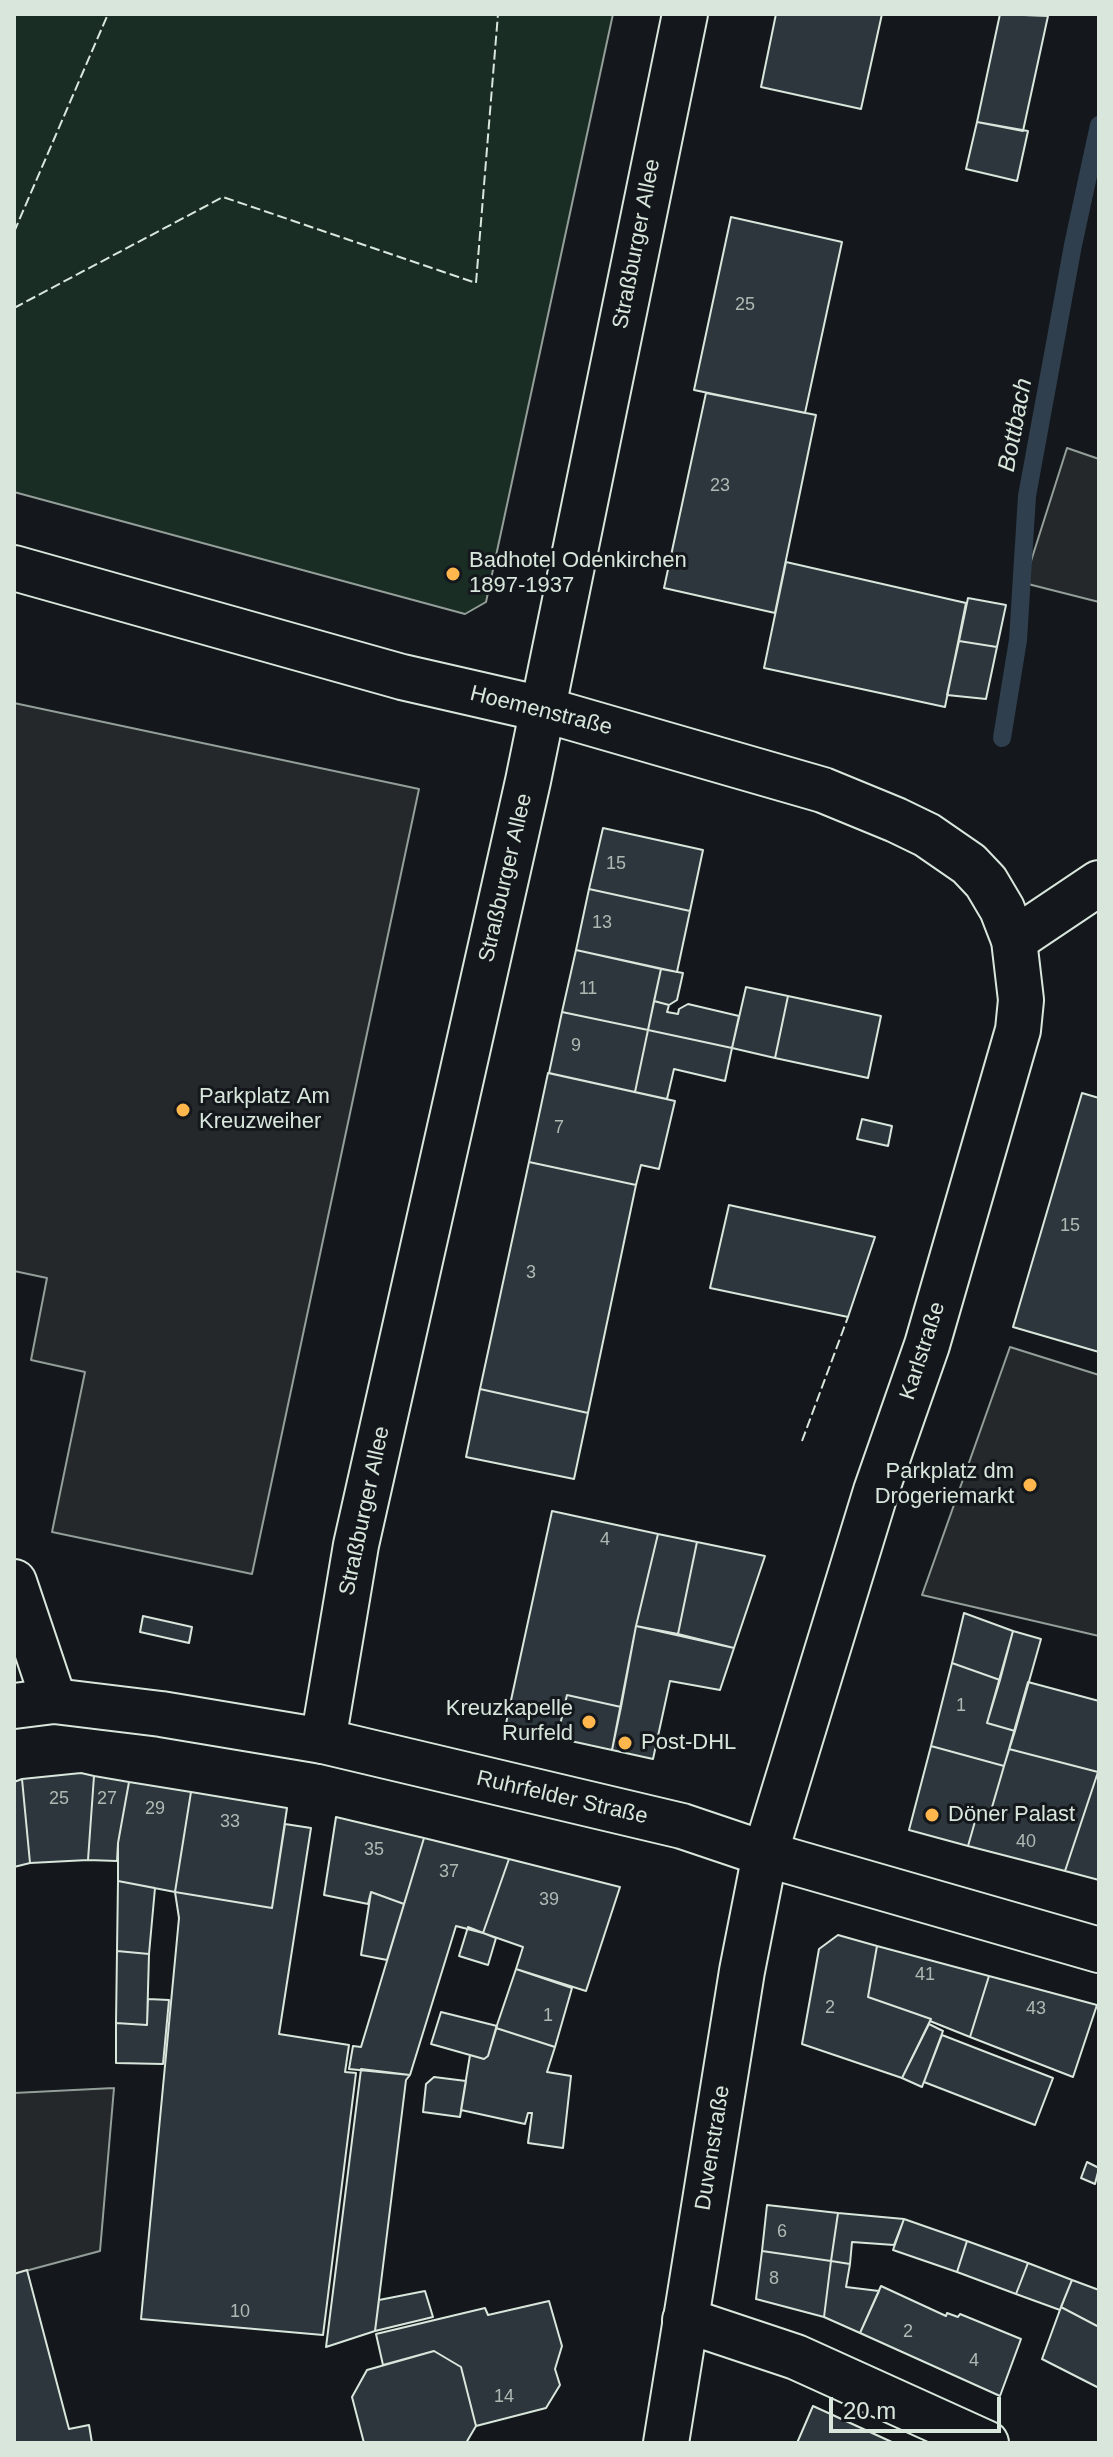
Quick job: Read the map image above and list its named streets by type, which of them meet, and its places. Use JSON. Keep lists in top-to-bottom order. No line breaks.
{"streets":{"main road":["Straßburger Allee","Hoemenstraße","Karlstraße","Ruhrfelder Straße","Duvenstraße"]},"crossings":[["Straßburger Allee","Hoemenstraße"],["Straßburger Allee","Ruhrfelder Straße"],["Hoemenstraße","Karlstraße"],["Karlstraße","Ruhrfelder Straße"],["Karlstraße","Duvenstraße"],["Ruhrfelder Straße","Duvenstraße"]],"water":["Bottbach"],"places":["Badhotel Odenkirchen 1897-1937","Parkplatz Am Kreuzweiher","Parkplatz dm Drogeriemarkt","Kreuzkapelle Rurfeld","Post-DHL","Döner Palast"],"house_numbers":["25","23","15","13","11","9","7","15","3","4","1","25","27","29","33","40","35","37","39","41","2","43","1","6","8","10","2","4","14"],"scale_bar":"20 m"}
